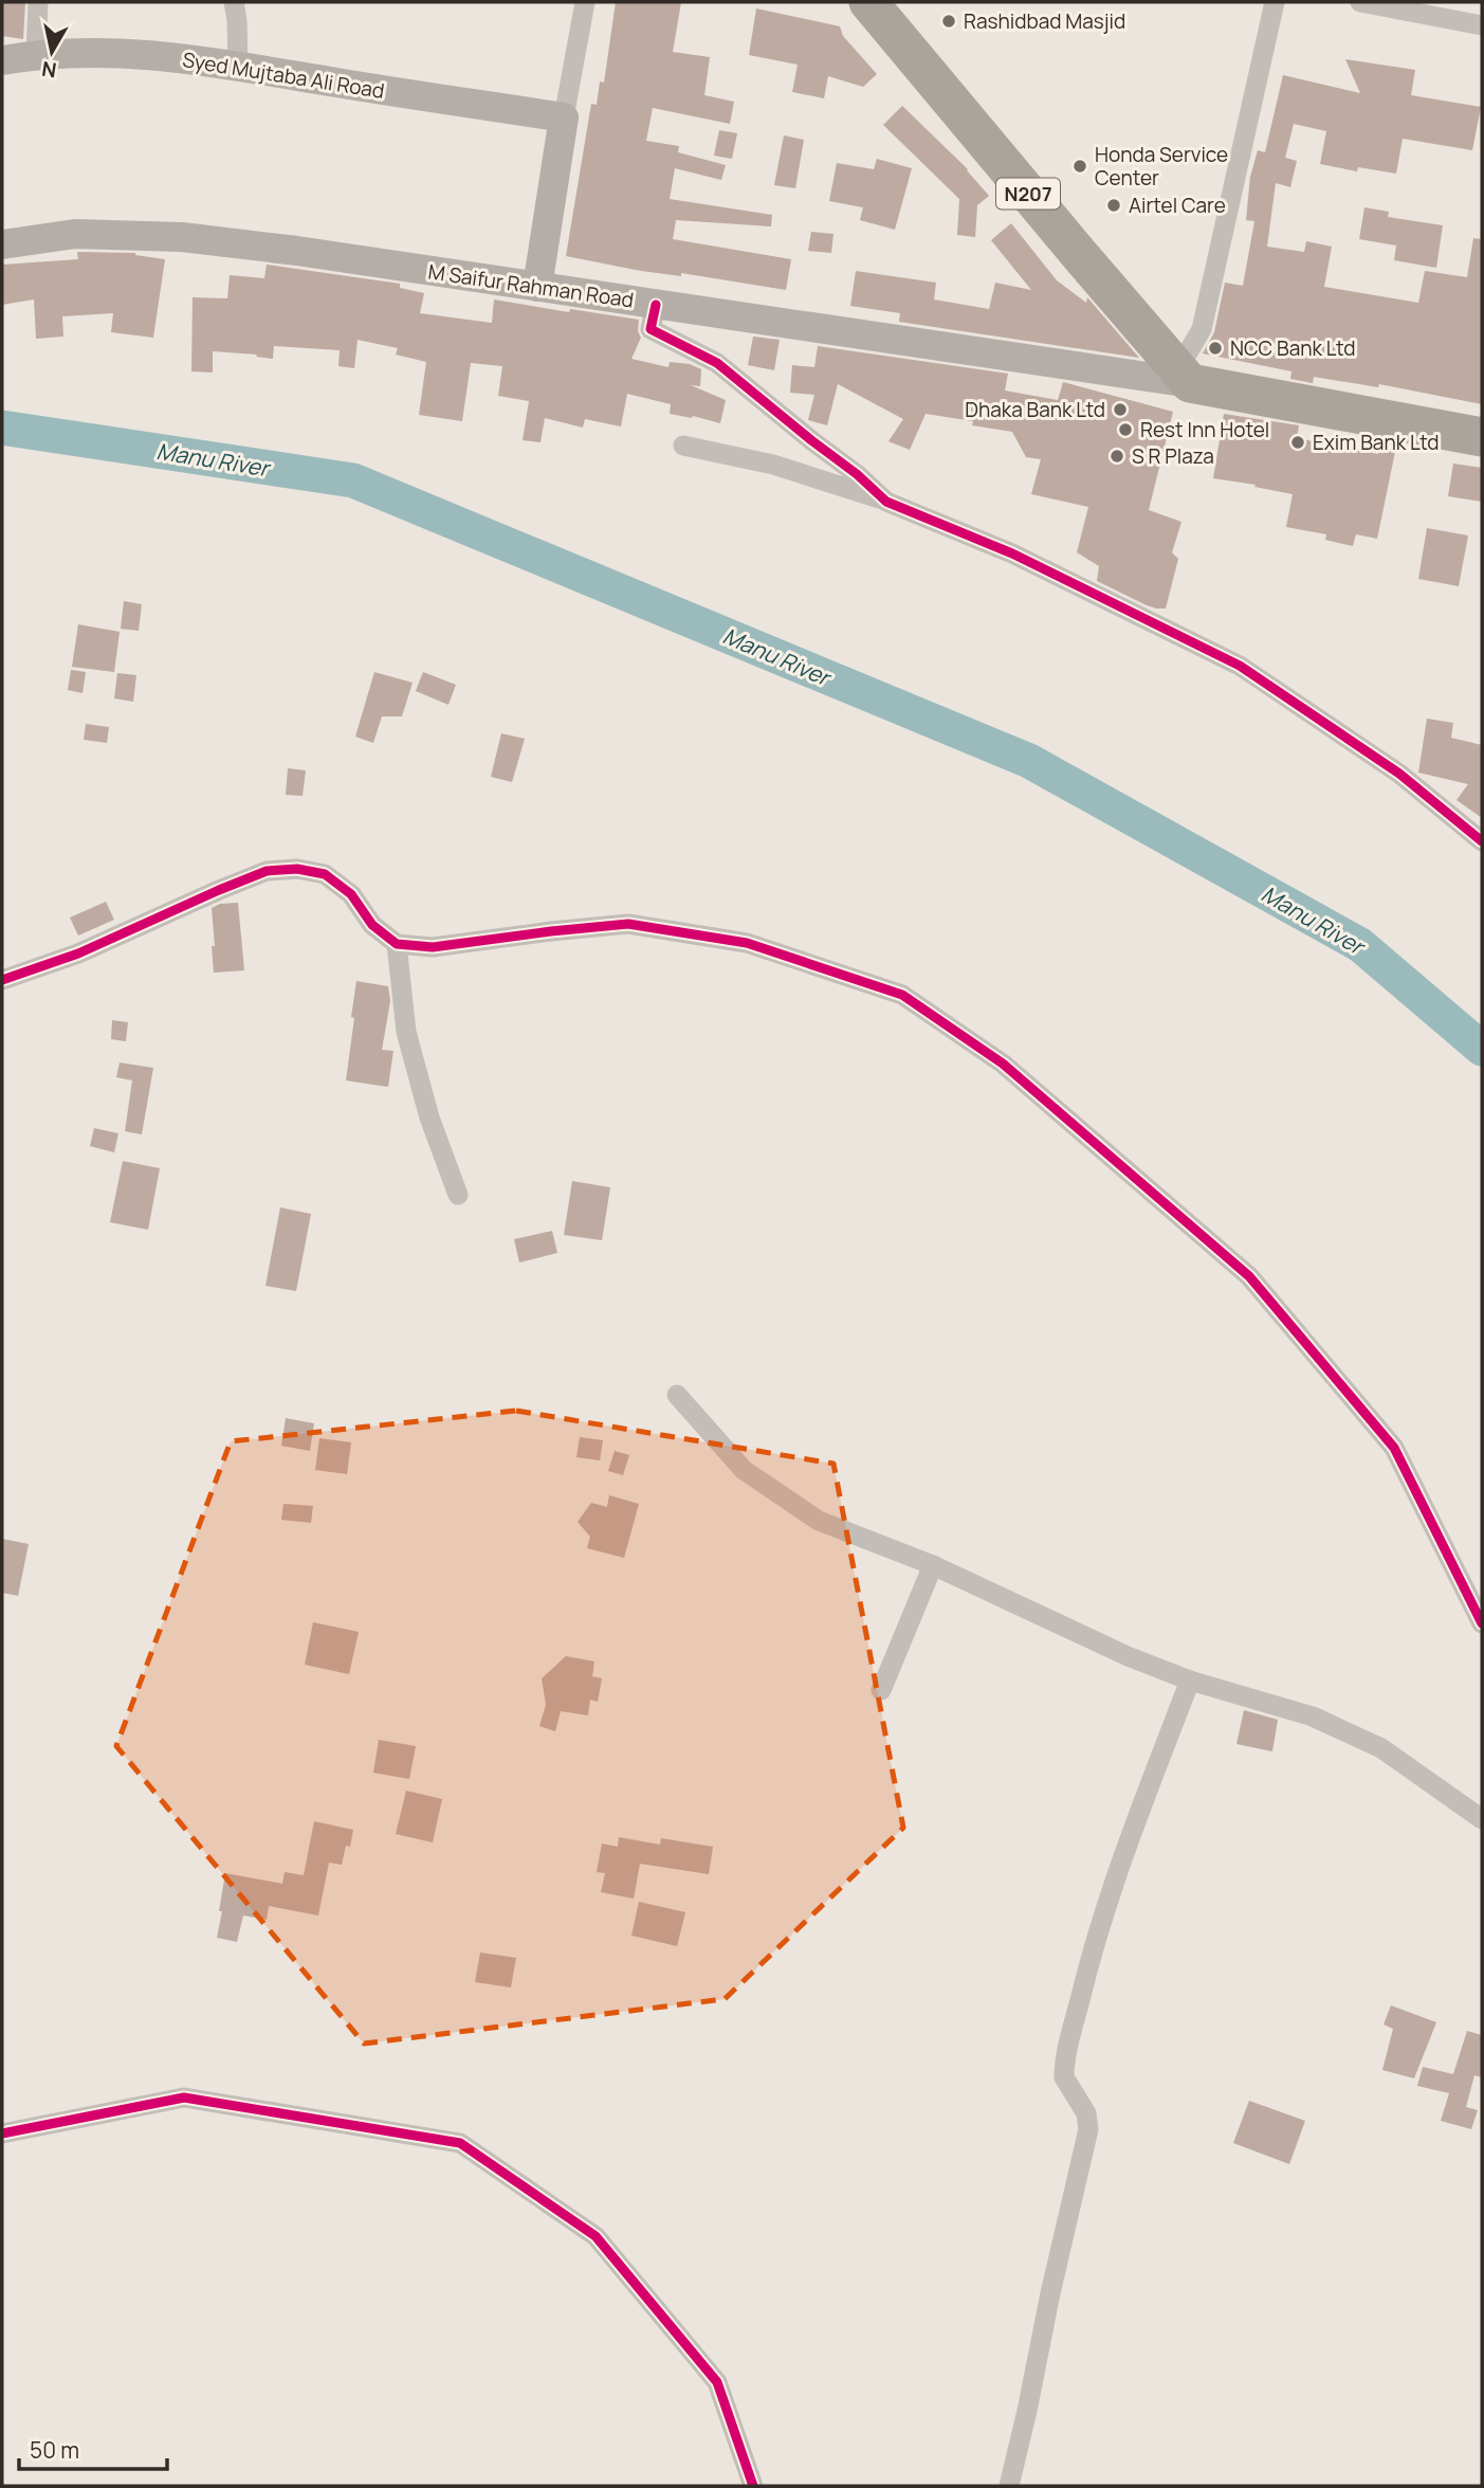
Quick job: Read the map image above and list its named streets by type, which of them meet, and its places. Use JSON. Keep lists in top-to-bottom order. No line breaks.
{"streets":{"highway":["N207"],"main road":["Syed Mujtaba Ali Road","M Saifur Rahman Road"]},"crossings":[["N207","M Saifur Rahman Road"]],"water":["Manu River"],"places":["Rashidbad Masjid","Honda Service Center","Airtel Care","NCC Bank Ltd","Dhaka Bank Ltd","Rest Inn Hotel","Exim Bank Ltd","S R Plaza"],"scale_bar":"50 m","north":"bottom"}
